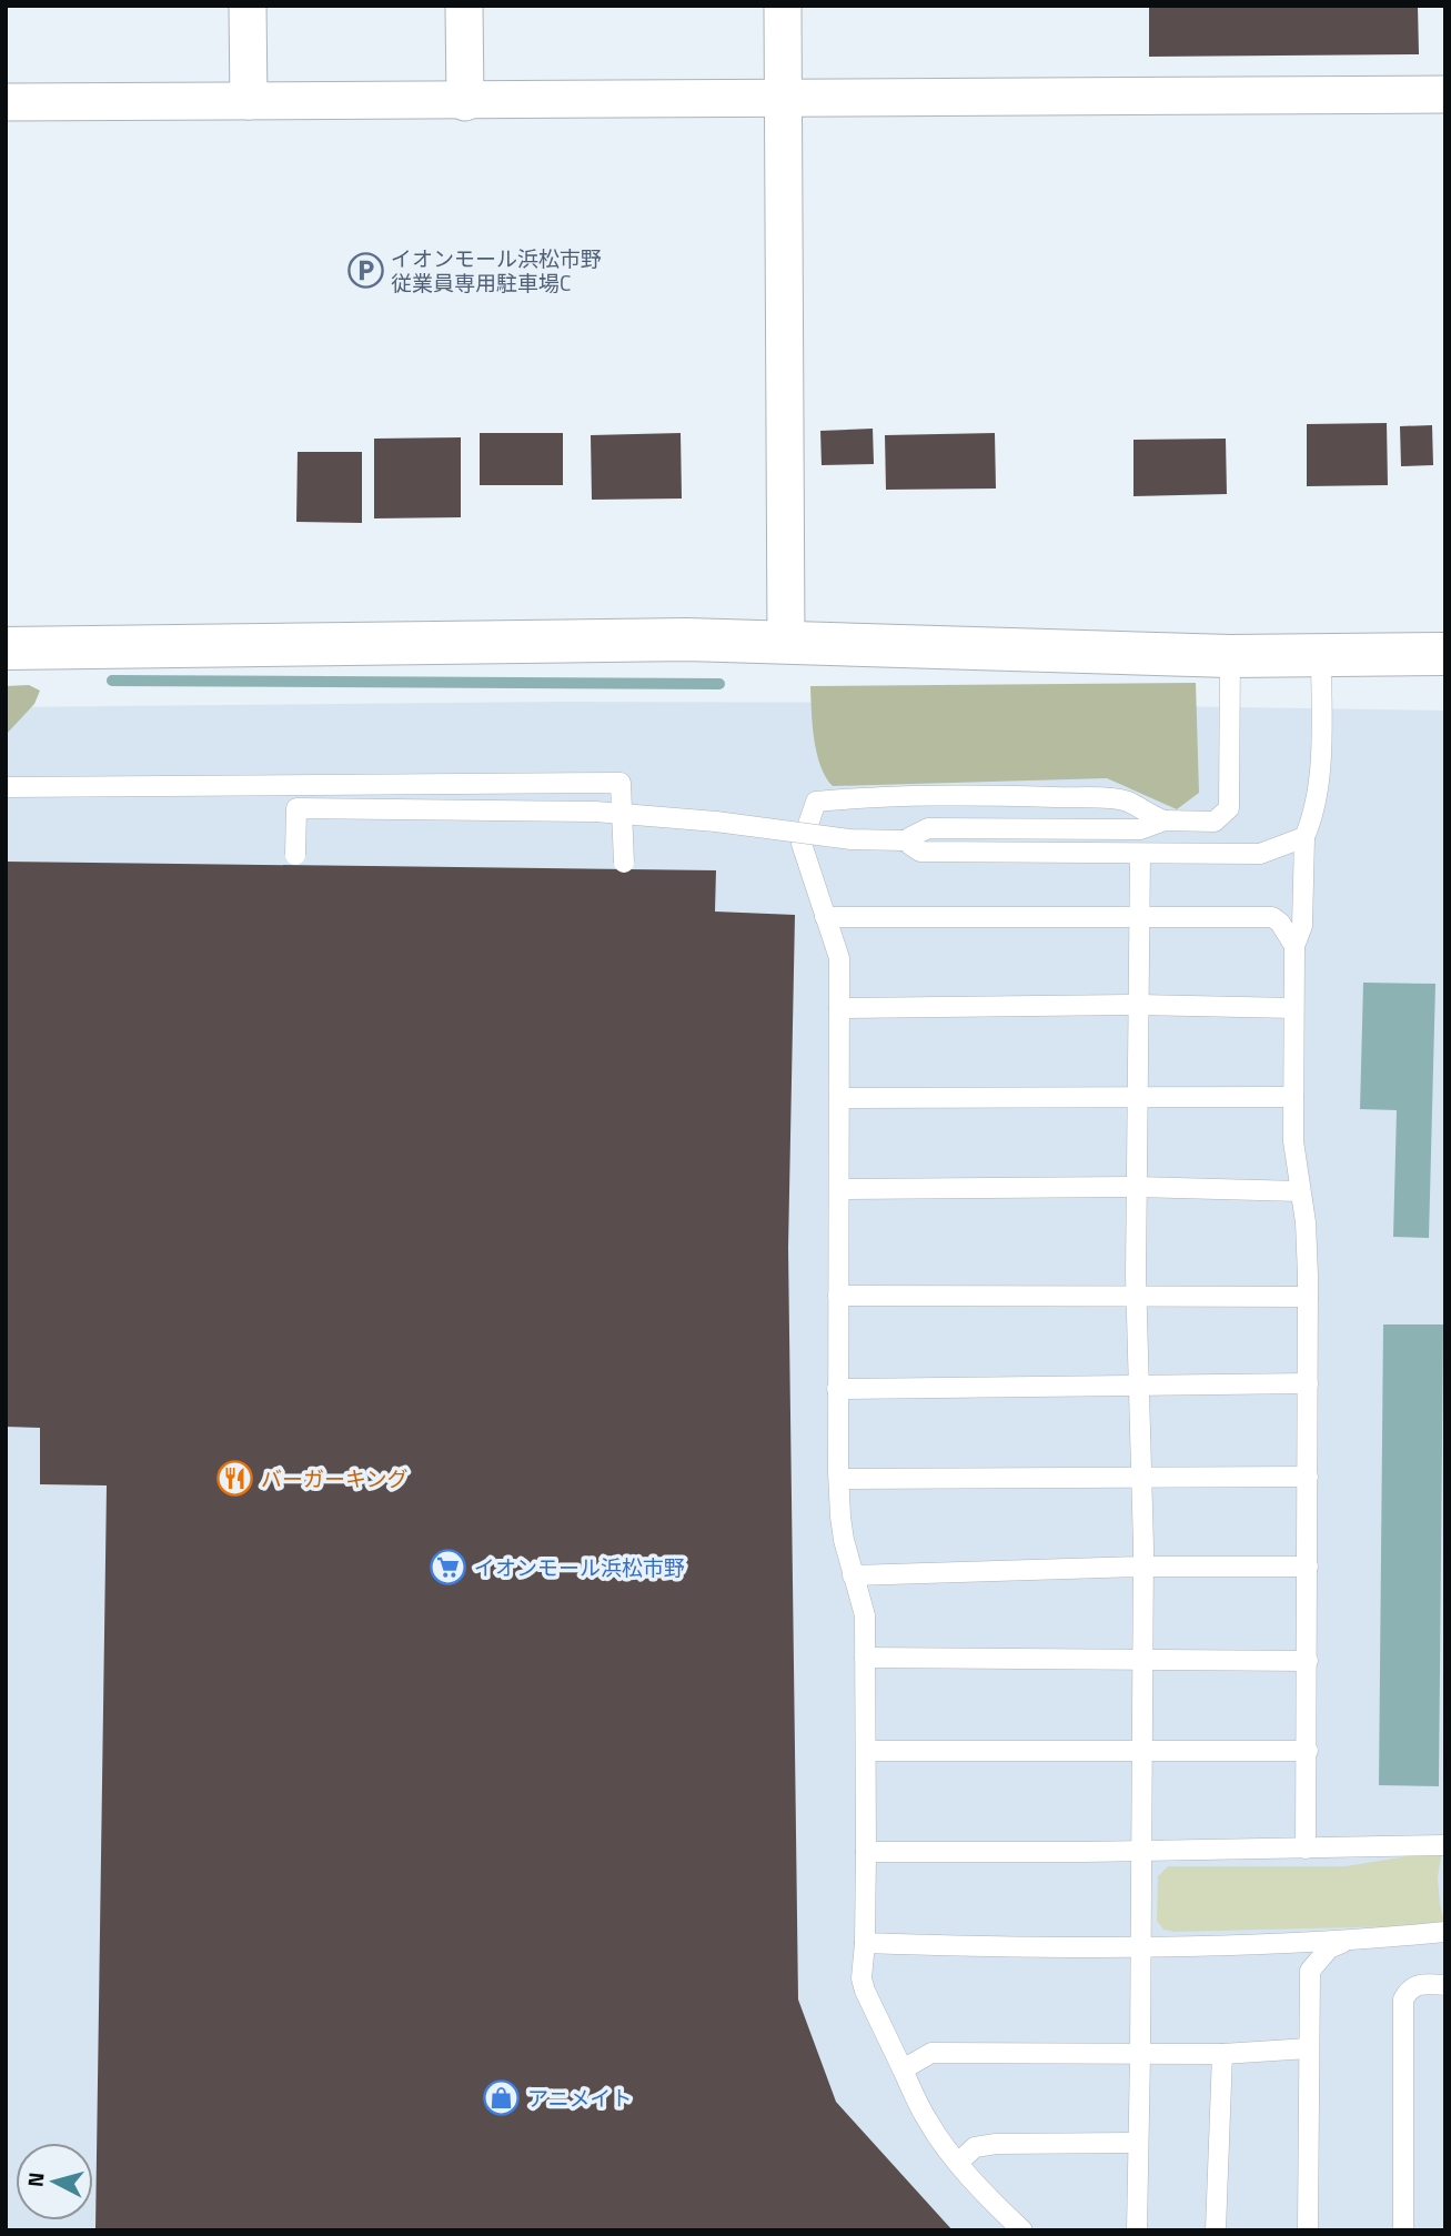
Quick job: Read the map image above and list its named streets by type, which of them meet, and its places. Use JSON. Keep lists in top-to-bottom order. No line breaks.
{"places":{"parking":["イオンモール浜松市野 従業員専用駐車場C"],"restaurant":["バーガーキング"],"supermarket":["イオンモール浜松市野"],"shop":["アニメイト"]},"north":"left"}
